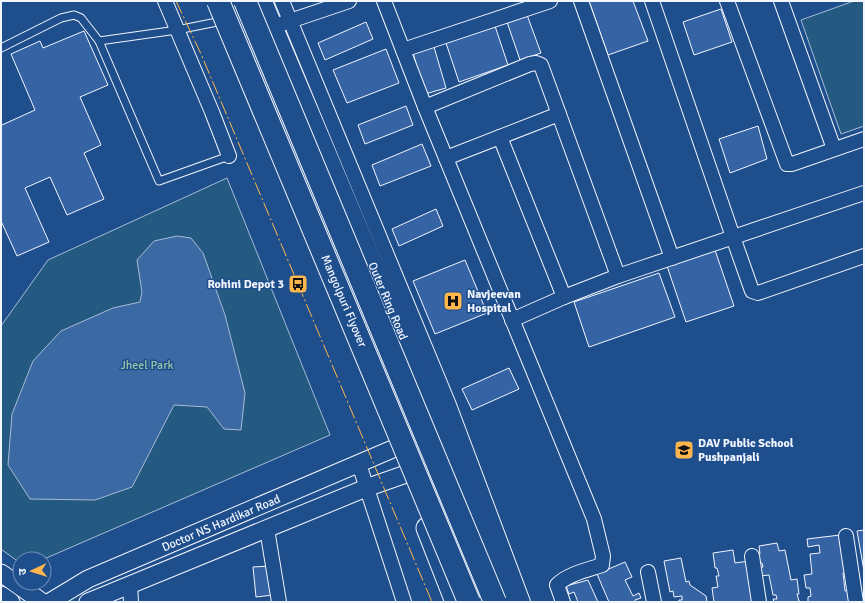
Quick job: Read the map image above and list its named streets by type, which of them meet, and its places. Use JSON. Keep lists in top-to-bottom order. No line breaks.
{"streets":{"highway":["Mangolpuri Flyover"],"main road":["Outer Ring Road"],"street":["Doctor NS Hardikar Road"]},"crossings":[["Mangolpuri Flyover","Outer Ring Road"]],"parks":["Jheel Park"],"places":{"bus stop":["Rohini Depot 3"],"hospital":["Navjeevan Hospital"],"school or university":["DAV Public School Pushpanjali"]},"north":"left"}
